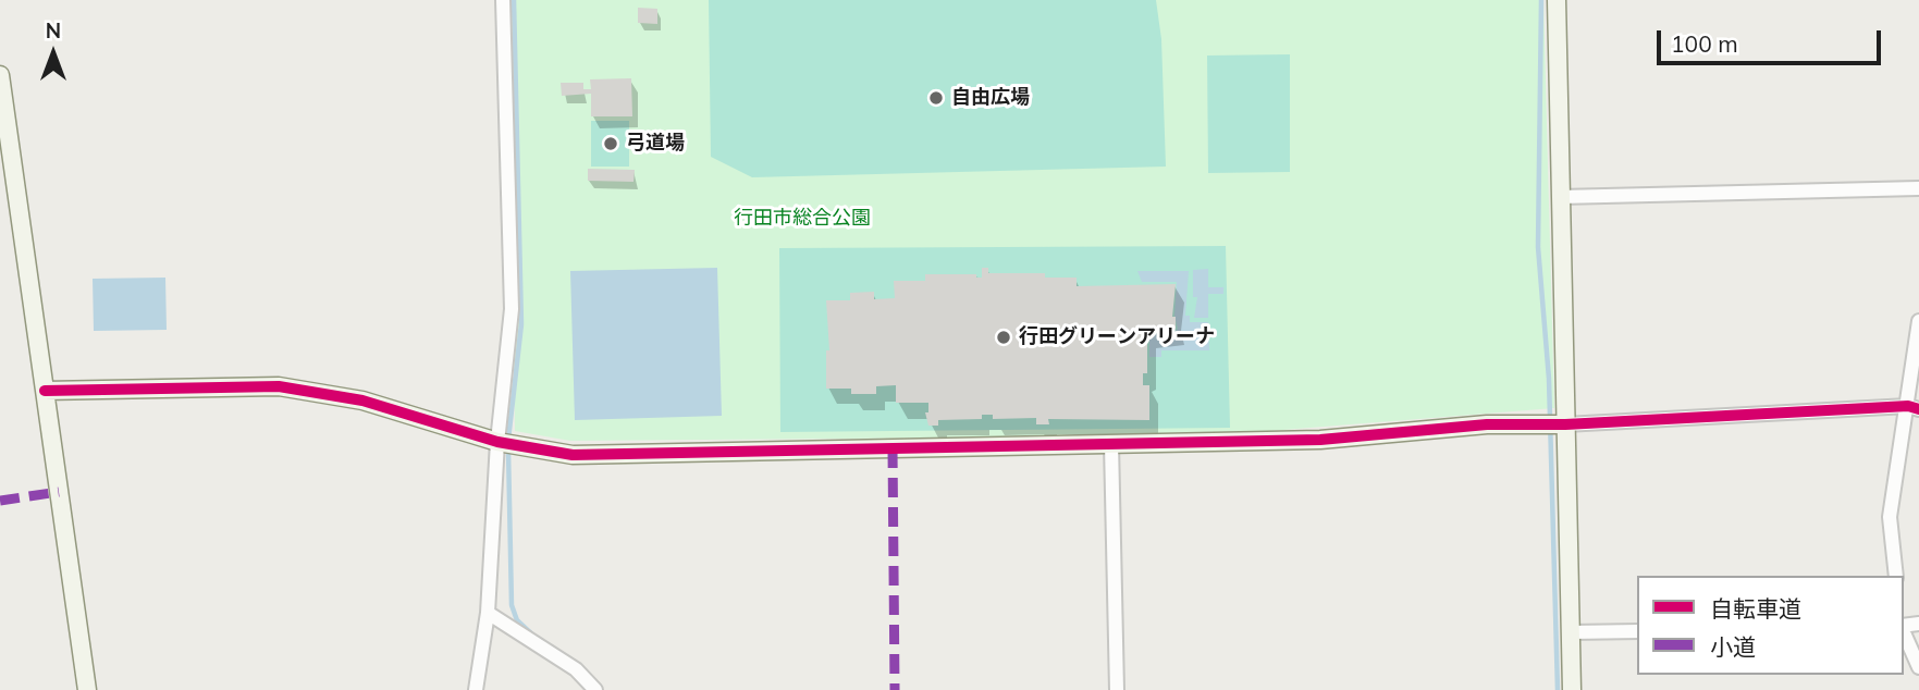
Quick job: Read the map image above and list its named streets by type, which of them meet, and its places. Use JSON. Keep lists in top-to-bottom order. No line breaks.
{"parks":["行田市総合公園"],"places":["自由広場","弓道場","行田グリーンアリーナ"],"legend":["自転車道","小道"],"scale_bar":"100 m","north":"top"}
